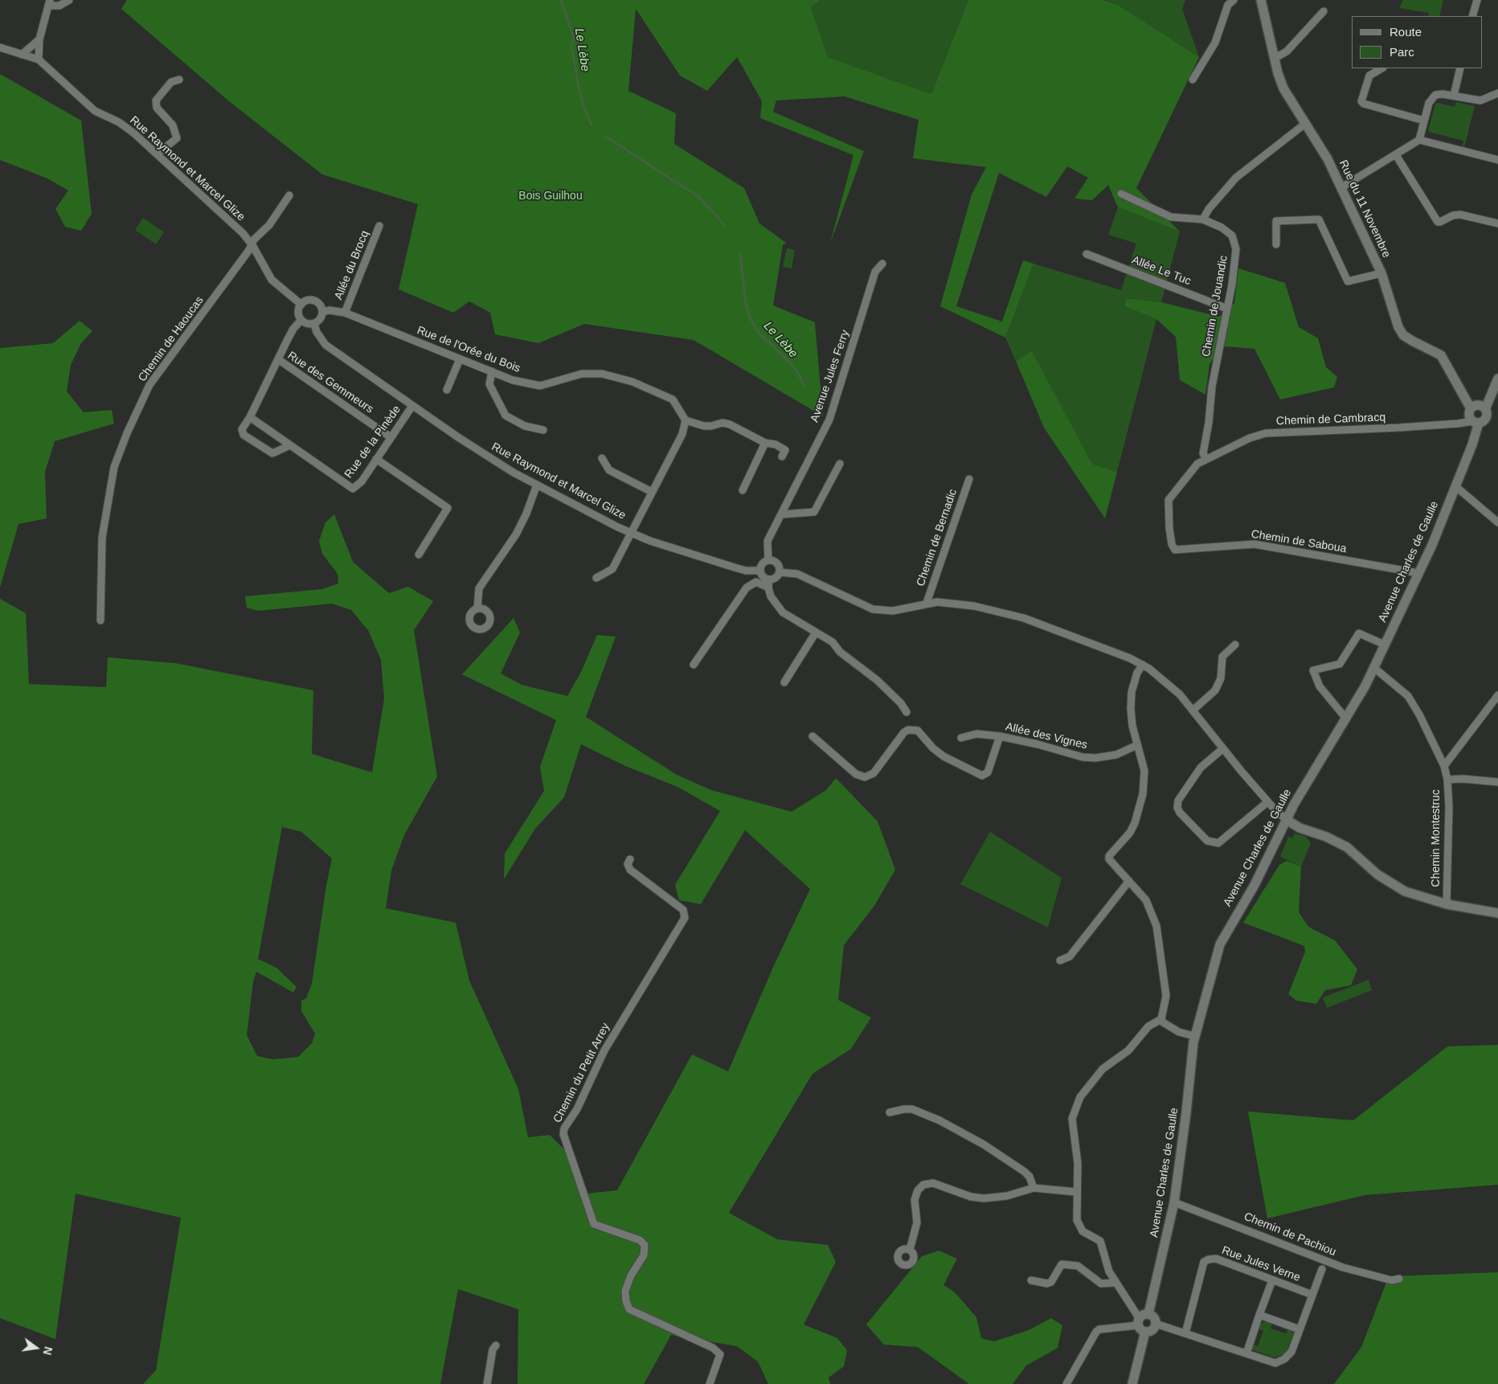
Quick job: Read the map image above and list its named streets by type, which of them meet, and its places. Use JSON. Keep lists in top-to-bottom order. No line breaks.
{"streets":{"street":["Rue Raymond et Marcel Glize","Rue du 11 Novembre","Allée du Brocq","Allée Le Tuc","Chemin de Jouandic","Chemin de Haoucas","Rue de l'Orée du Bois","Avenue Jules Ferry","Rue des Gemmeurs","Chemin de Cambracq","Rue de la Pinède","Chemin de Bernadic","Chemin de Saboua","Avenue Charles de Gaulle","Allée des Vignes","Chemin Montestruc","Chemin du Petit Arrey","Chemin de Pachiou","Rue Jules Verne"]},"crossings":[["Rue Raymond et Marcel Glize","Chemin de Haoucas"],["Rue Raymond et Marcel Glize","Rue de l'Orée du Bois"],["Rue Raymond et Marcel Glize","Avenue Jules Ferry"],["Rue Raymond et Marcel Glize","Rue de la Pinède"],["Rue du 11 Novembre","Chemin de Cambracq"],["Rue du 11 Novembre","Avenue Charles de Gaulle"],["Allée du Brocq","Rue de l'Orée du Bois"],["Allée Le Tuc","Chemin de Jouandic"],["Chemin de Jouandic","Chemin de Cambracq"],["Rue des Gemmeurs","Rue de la Pinède"],["Chemin de Cambracq","Chemin de Saboua"],["Chemin de Cambracq","Avenue Charles de Gaulle"],["Chemin de Saboua","Avenue Charles de Gaulle"],["Avenue Charles de Gaulle","Chemin Montestruc"],["Avenue Charles de Gaulle","Chemin de Pachiou"]],"water":["Le Lèbe"],"parks":["Bois Guilhou"],"legend":["Route","Parc"],"north":"right"}
